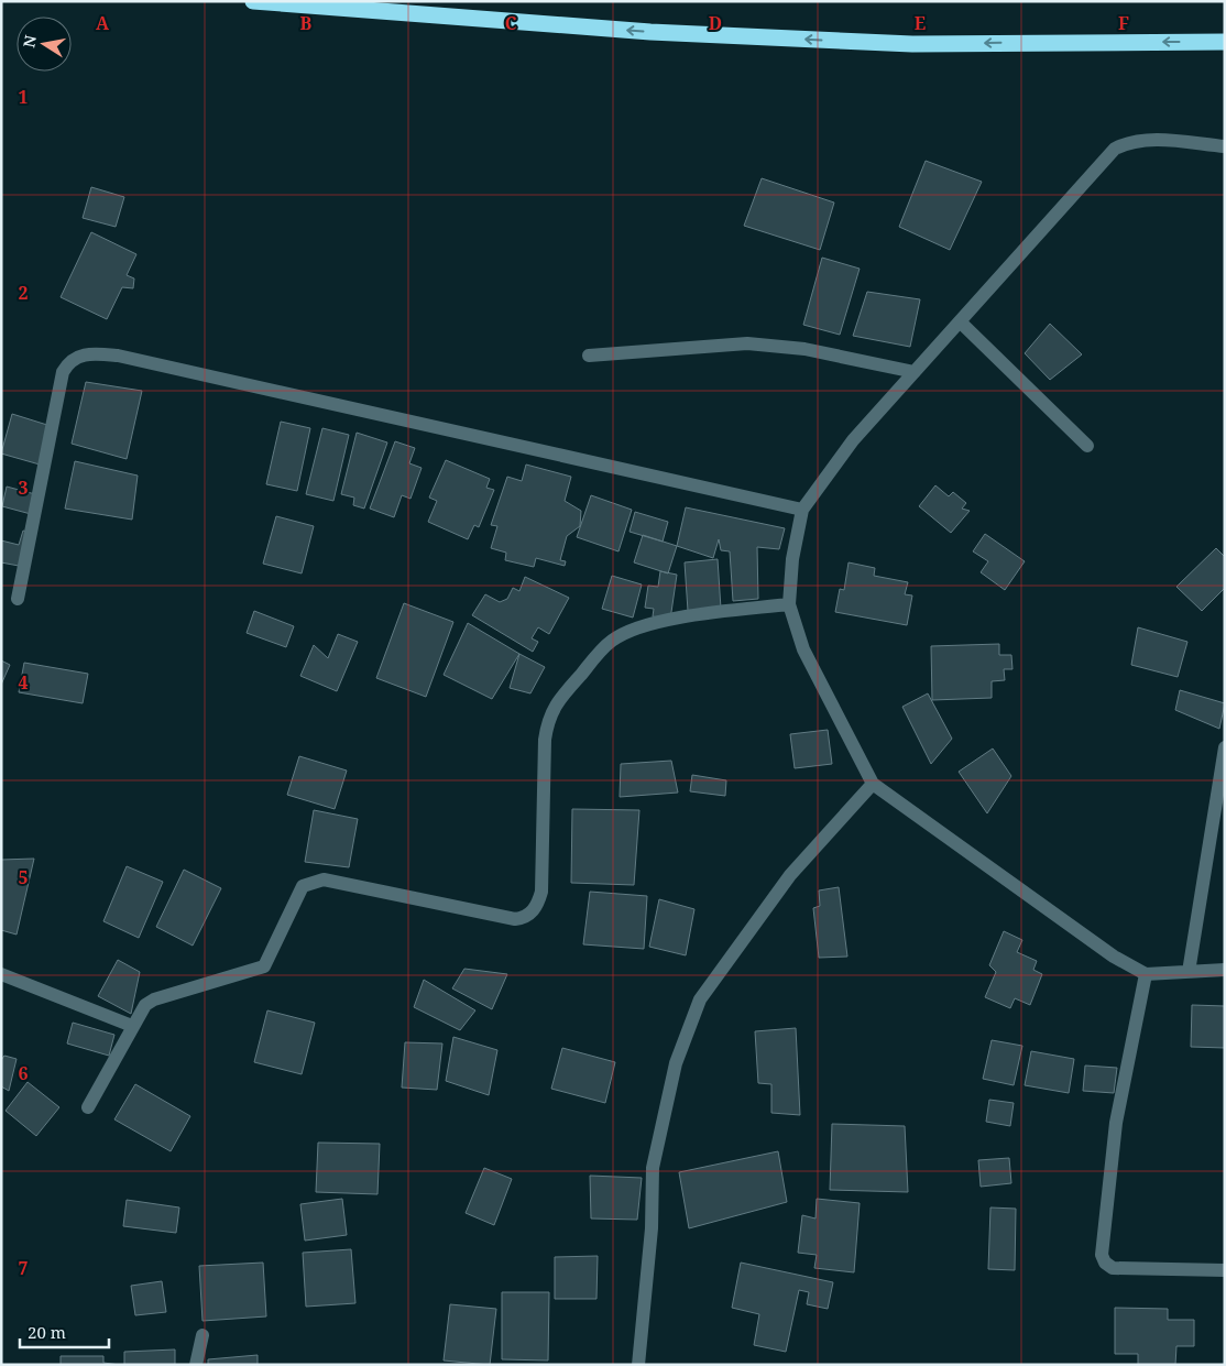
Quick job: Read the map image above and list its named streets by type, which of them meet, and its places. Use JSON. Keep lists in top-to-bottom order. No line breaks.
{"scale_bar":"20 m","north":"left","grid":{"columns":["A","B","C","D","E","F"],"rows":["1","2","3","4","5","6","7"]}}
